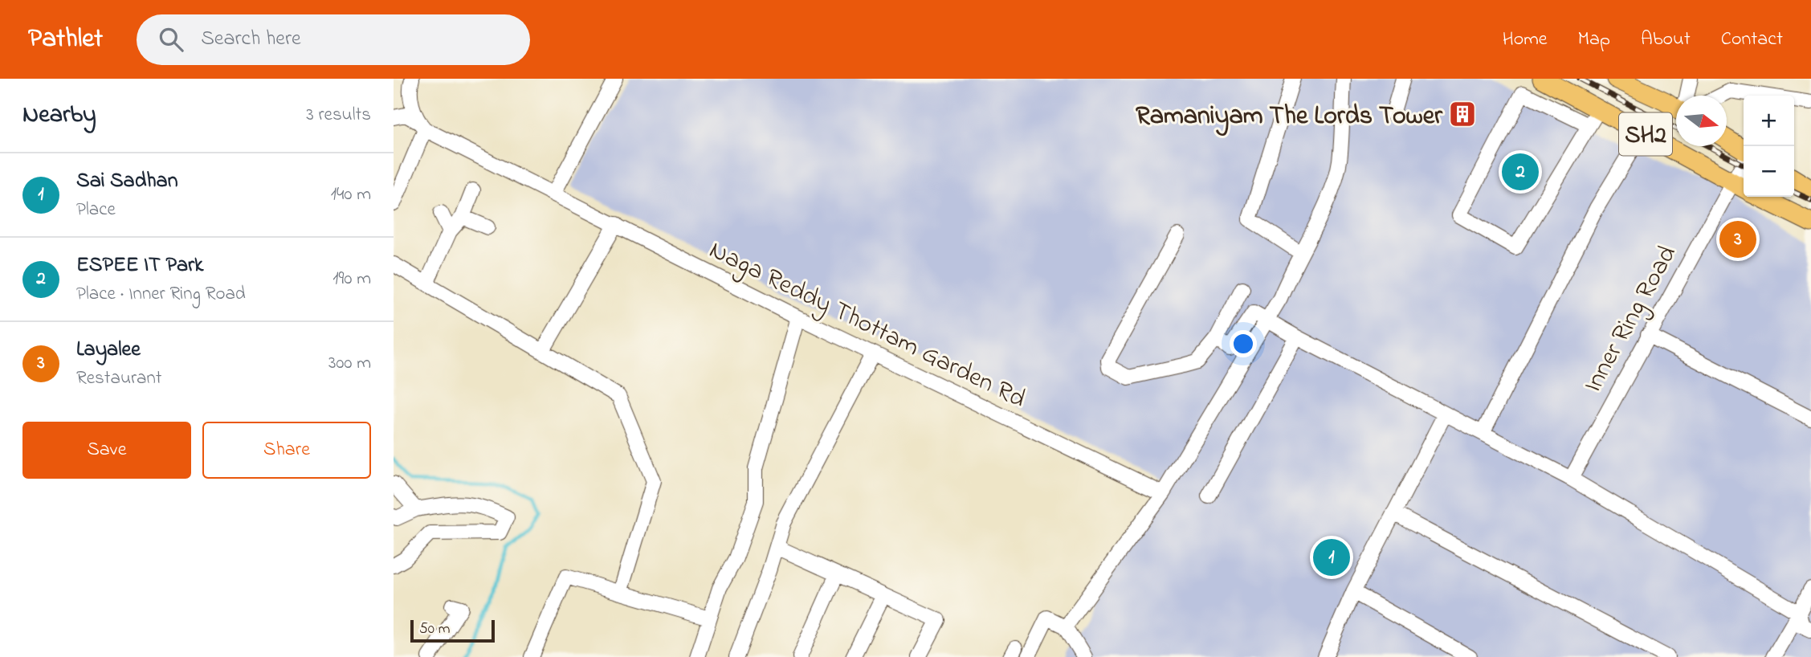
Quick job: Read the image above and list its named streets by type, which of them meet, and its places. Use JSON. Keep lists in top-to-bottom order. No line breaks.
{"streets":{"main road":["SH2","Inner Ring Road"],"street":["Naga Reddy Thottam Garden Rd"]},"crossings":[["SH2","Inner Ring Road"]],"places":{"building":["Ramaniyam The Lords Tower"]},"scale_bar":"50 m","north":"right","page":{"header":"Pathlet","search":"Search here","nav":["Home","Map","About","Contact"],"heading":["Nearby","3 results"],"map_buttons":["+","−"],"pins":["2","3","1"],"list":[{"mark":"1","name":"Sai Sadhan","note":"Place","value":"140 m"},{"mark":"2","name":"ESPEE IT Park","note":"Place · Inner Ring Road","value":"190 m"},{"mark":"3","name":"Layalee","note":"Restaurant","value":"300 m"}],"buttons":["Save","Share"],"scale":"50 m"}}
